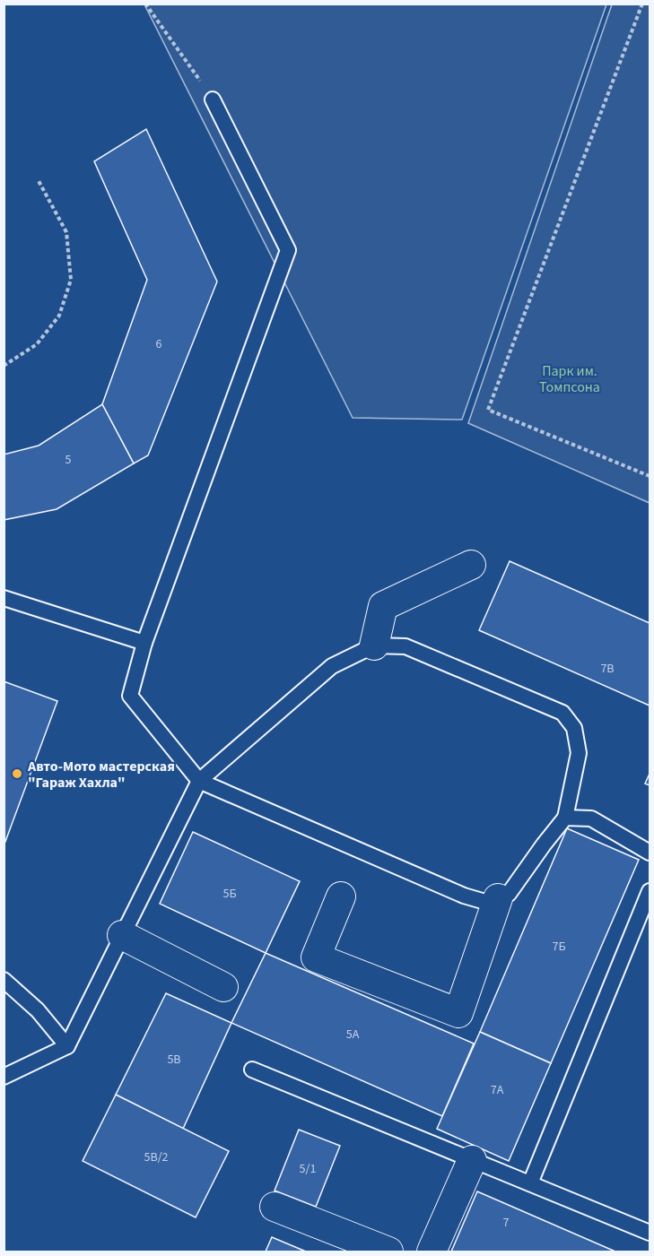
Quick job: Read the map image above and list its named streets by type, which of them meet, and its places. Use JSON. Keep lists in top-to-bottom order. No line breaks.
{"parks":["Парк им. Томпсона"],"places":["Авто-Мото мастерская \"Гараж Хахла\""],"house_numbers":["6","5","7В","5Б","7Б","5А","5В","7А","5В/2","5/1","7"]}
